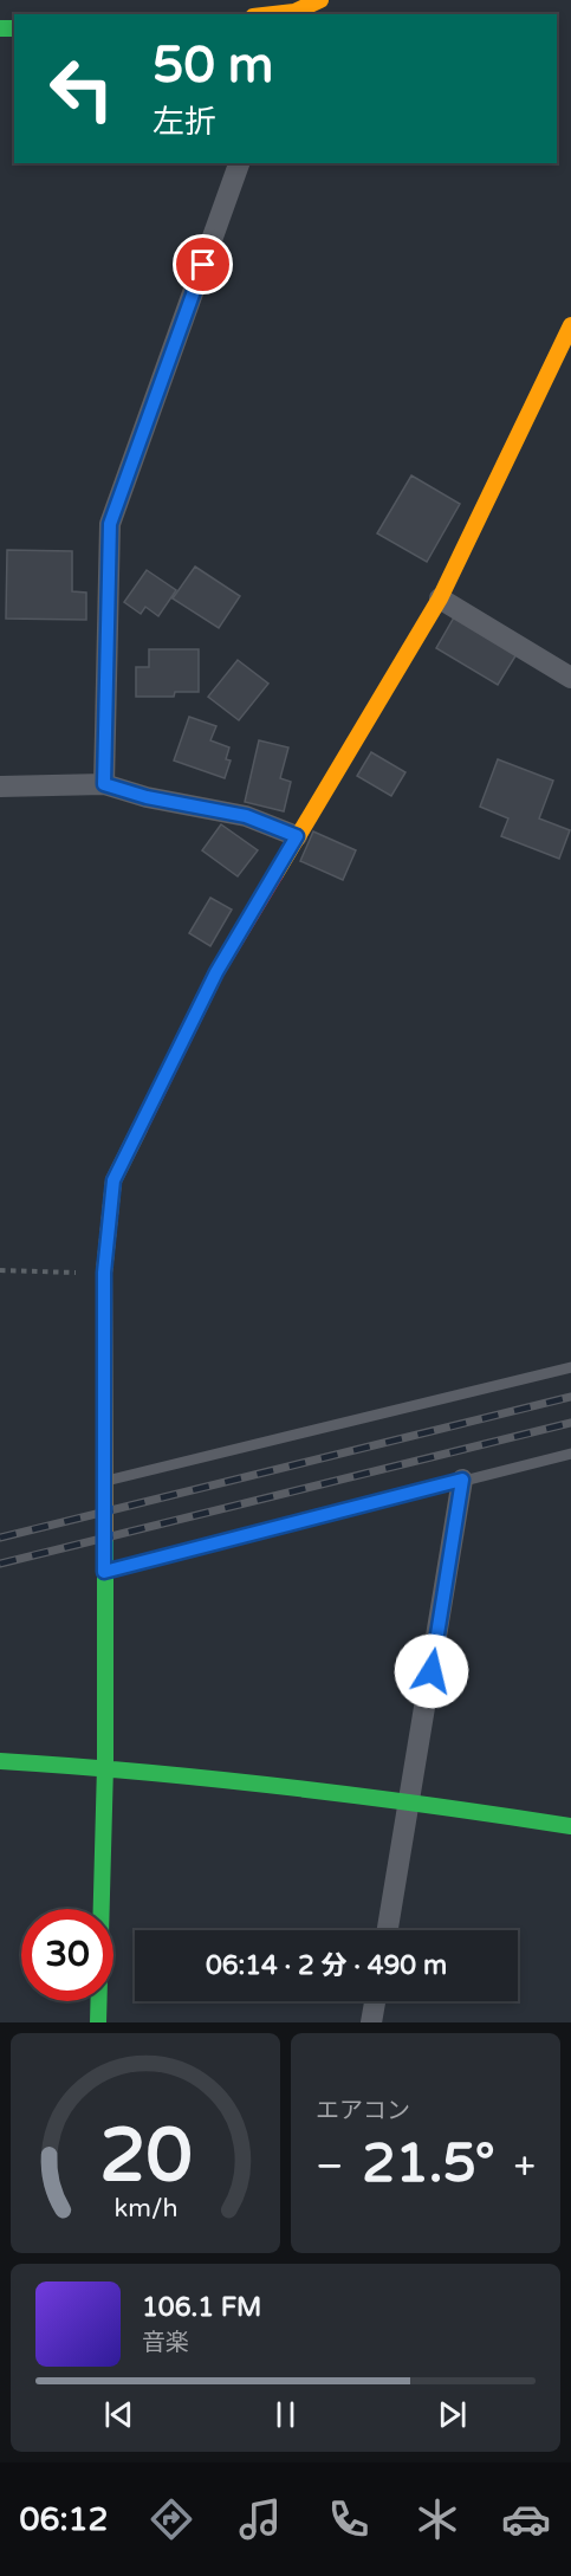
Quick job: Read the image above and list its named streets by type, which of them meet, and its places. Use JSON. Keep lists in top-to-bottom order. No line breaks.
{"page":{"turn":["50 m","左折"],"limit":"30","trip":"06:14 · 2 分 · 490 m","tile":"エアコン","heat":["−","21.5°","+"],"song":["106.1 FM","音楽"],"tabs":"06:12","gauge":["20","km/h"]}}
